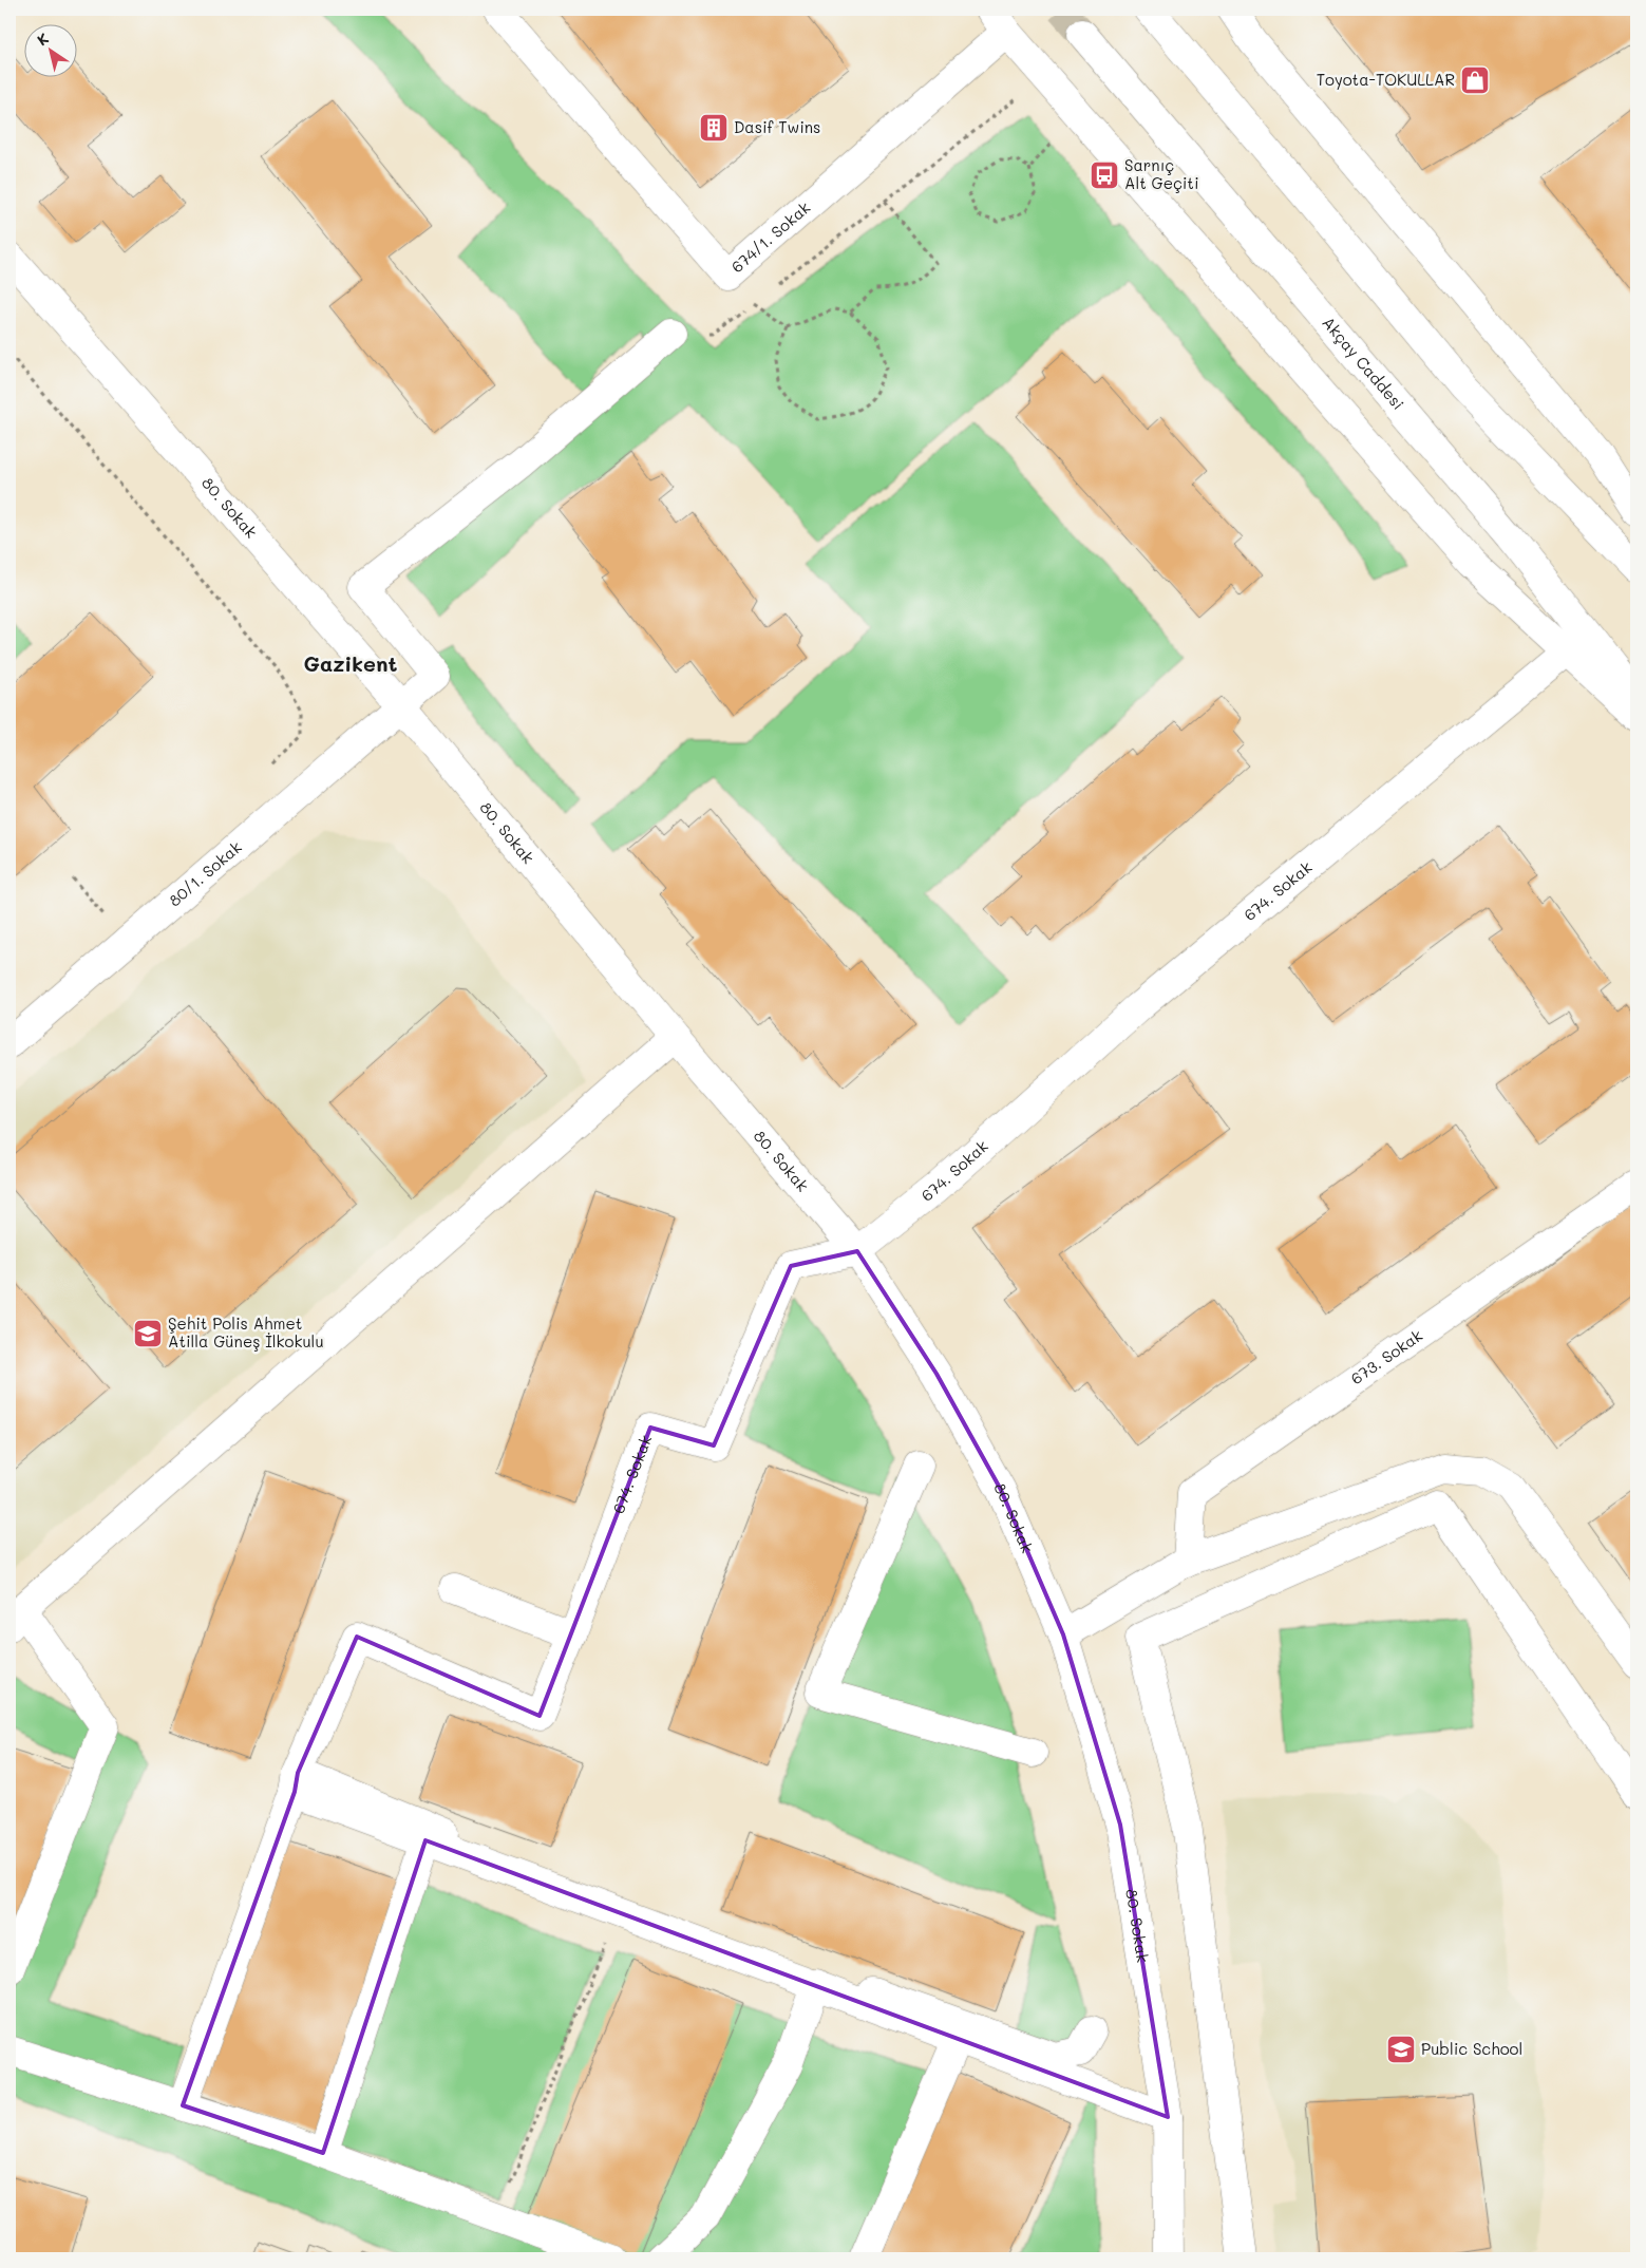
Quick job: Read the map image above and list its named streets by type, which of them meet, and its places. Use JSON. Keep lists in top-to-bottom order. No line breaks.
{"streets":{"main road":["674/1. Sokak","Akçay Caddesi","80. Sokak","80/1. Sokak","674. Sokak","673. Sokak"]},"crossings":[["80. Sokak","80/1. Sokak"],["80. Sokak","674. Sokak"]],"districts":["Gazikent"],"places":{"shop":["Toyota-TOKULLAR"],"building":["Dasif Twins"],"bus stop":["Sarnıç Alt Geçiti"],"school or university":["Şehit Polis Ahmet Atilla Güneş İlkokulu","Public School"]},"north":"top left"}
